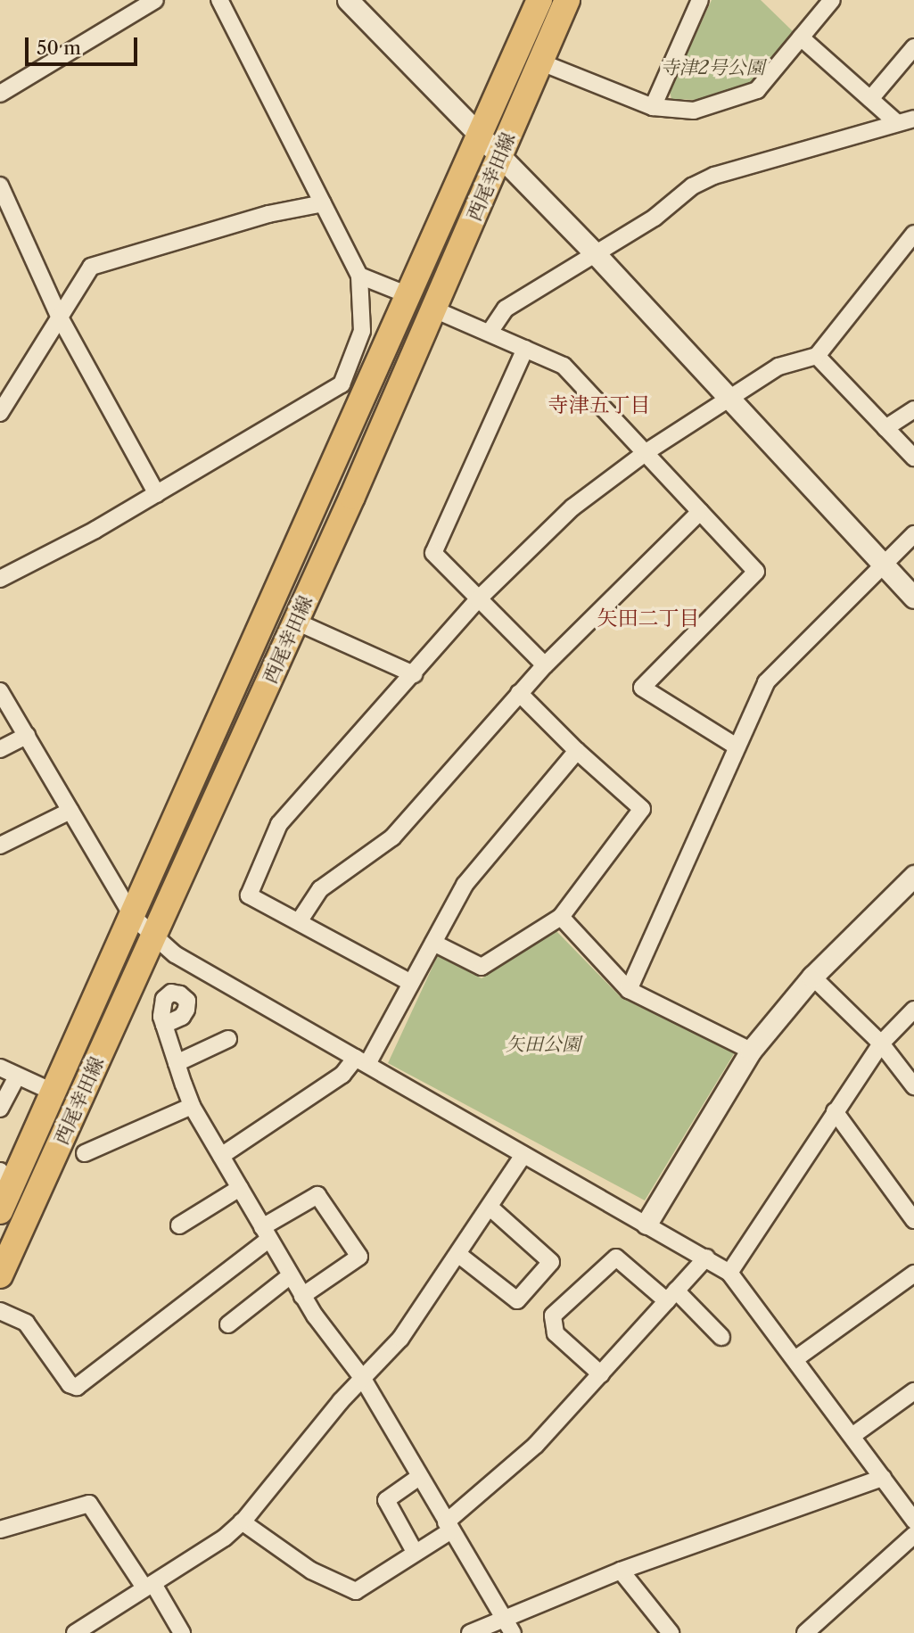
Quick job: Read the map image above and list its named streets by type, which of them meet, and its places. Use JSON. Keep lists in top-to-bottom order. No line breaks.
{"streets":{"main road":["西尾幸田線"]},"districts":["寺津五丁目","矢田二丁目"],"parks":["寺津2号公園","矢田公園"],"scale_bar":"50 m"}
